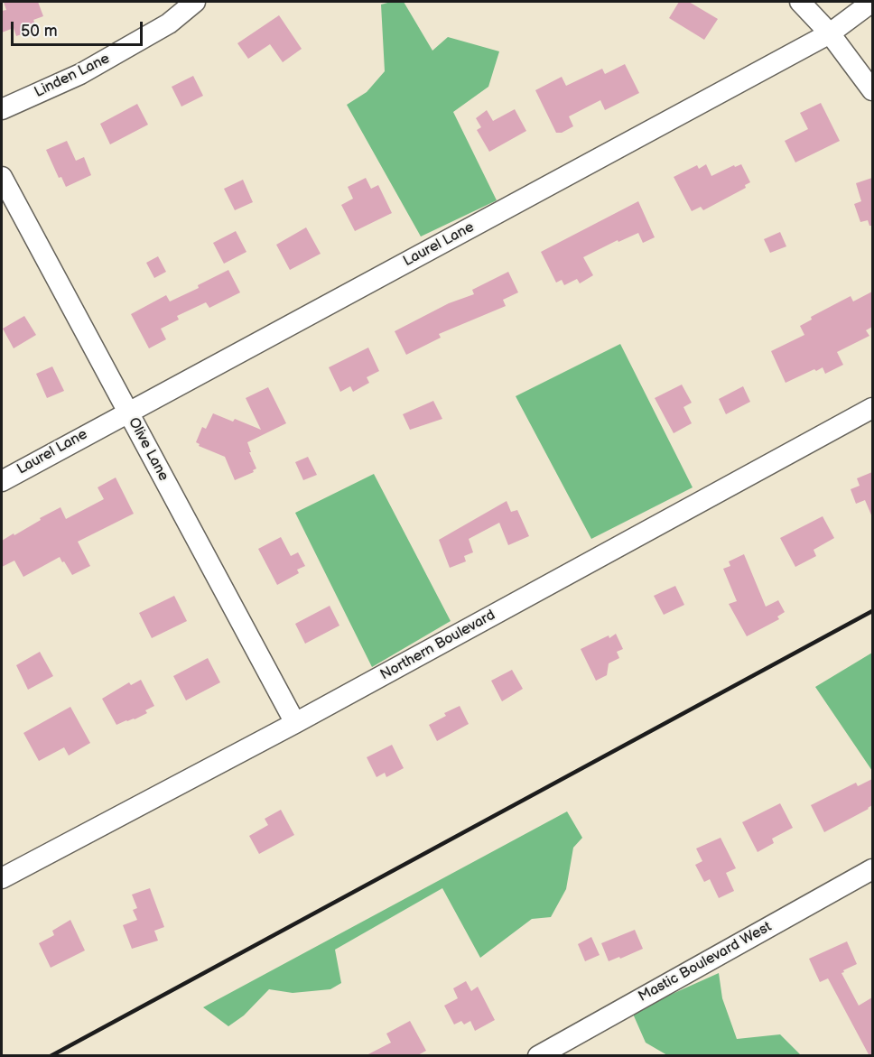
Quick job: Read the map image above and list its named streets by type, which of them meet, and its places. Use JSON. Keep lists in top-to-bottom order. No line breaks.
{"streets":{"street":["Linden Lane","Laurel Lane","Olive Lane","Northern Boulevard","Mastic Boulevard West"]},"crossings":[["Laurel Lane","Olive Lane"],["Olive Lane","Northern Boulevard"]],"scale_bar":"50 m"}
